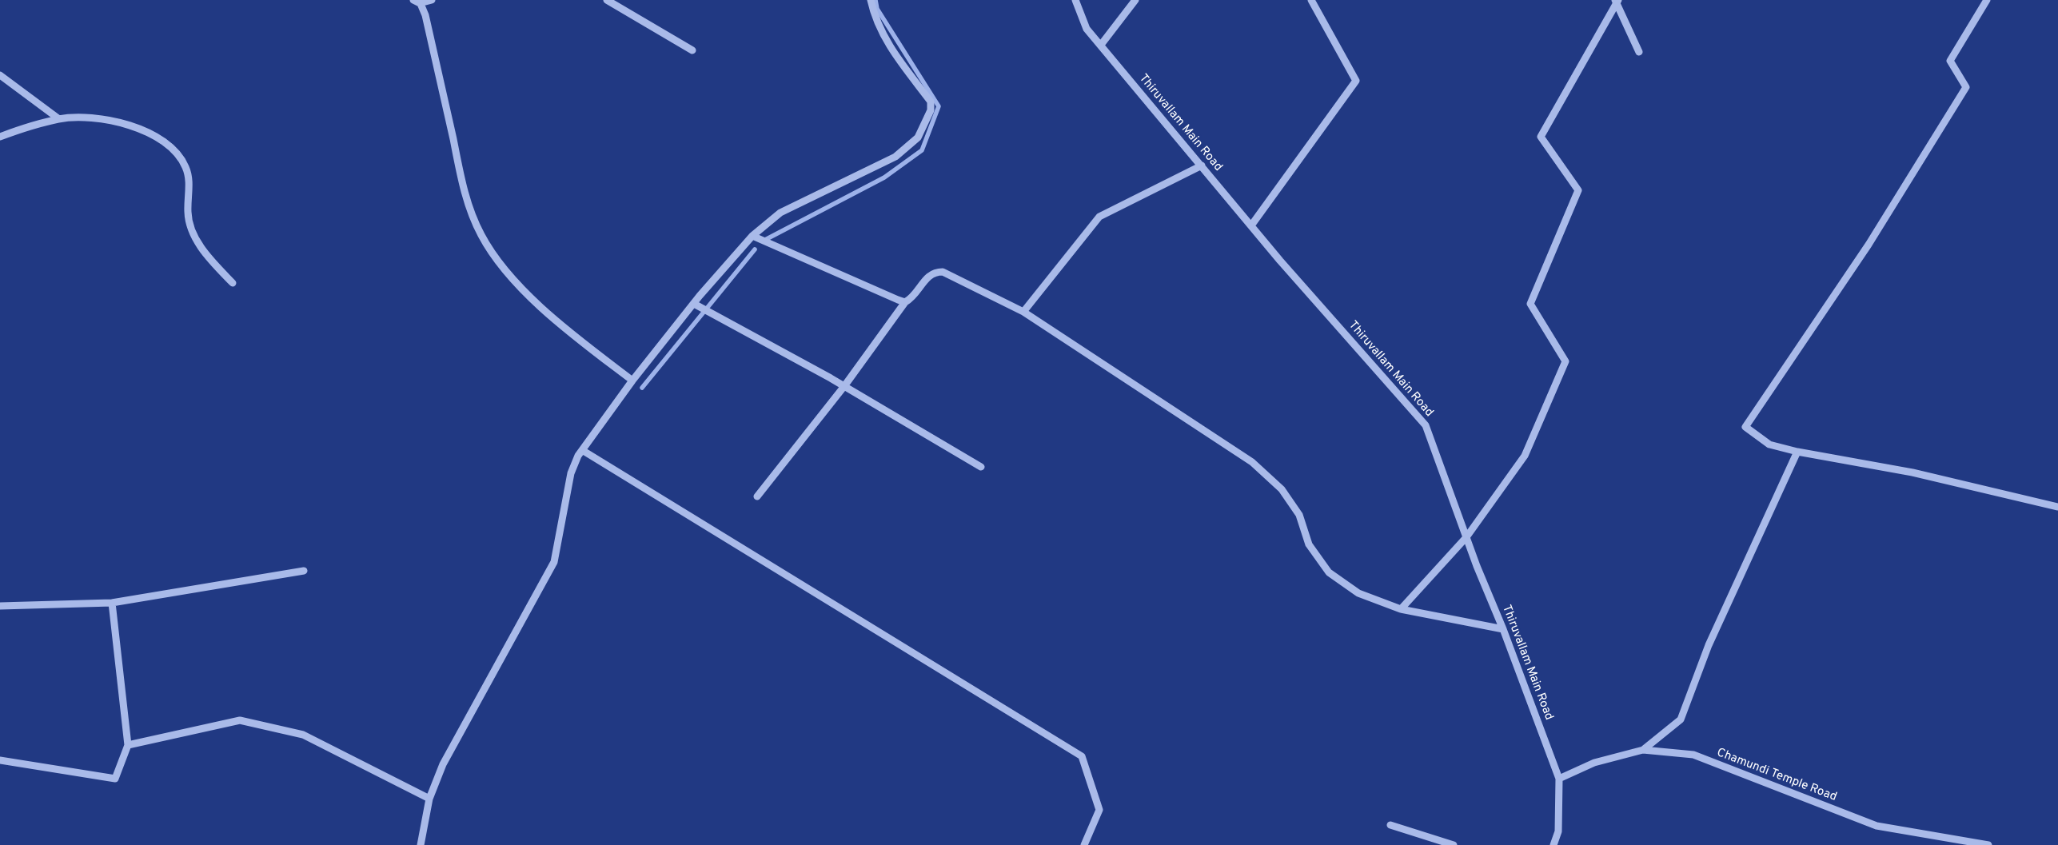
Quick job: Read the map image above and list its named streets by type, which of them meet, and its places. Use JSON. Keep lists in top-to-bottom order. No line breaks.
{"streets":{"street":["Thiruvallam Main Road","Chamundi Temple Road"]},"crossings":[["Thiruvallam Main Road","Chamundi Temple Road"]]}
